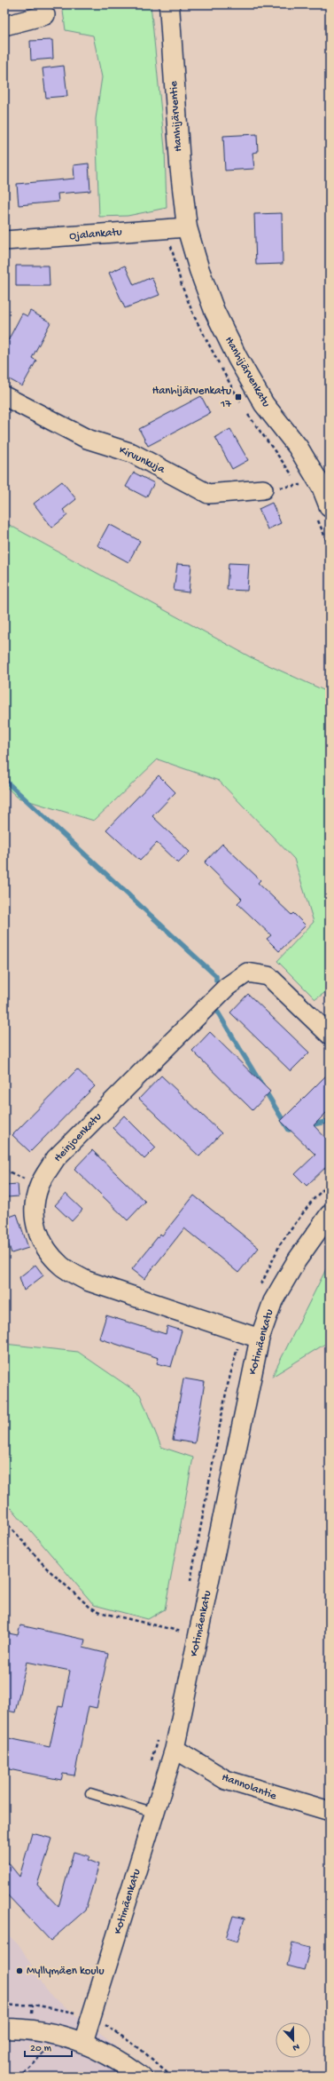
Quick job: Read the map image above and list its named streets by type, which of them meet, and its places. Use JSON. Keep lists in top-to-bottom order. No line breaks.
{"streets":{"street":["Hanhijärventie","Ojalankatu","Hanhijärvenkatu","Kirvunkuja","Heinjoenkatu","Kotimäenkatu","Hannolantie"]},"crossings":[["Hanhijärventie","Ojalankatu"],["Hanhijärventie","Hanhijärvenkatu"],["Ojalankatu","Hanhijärvenkatu"],["Heinjoenkatu","Kotimäenkatu"],["Kotimäenkatu","Hannolantie"]],"places":{"transit":["Hanhijärvenkatu 17"],"other":["Myllymäen koulu"]},"scale_bar":"20 m","north":"bottom"}
